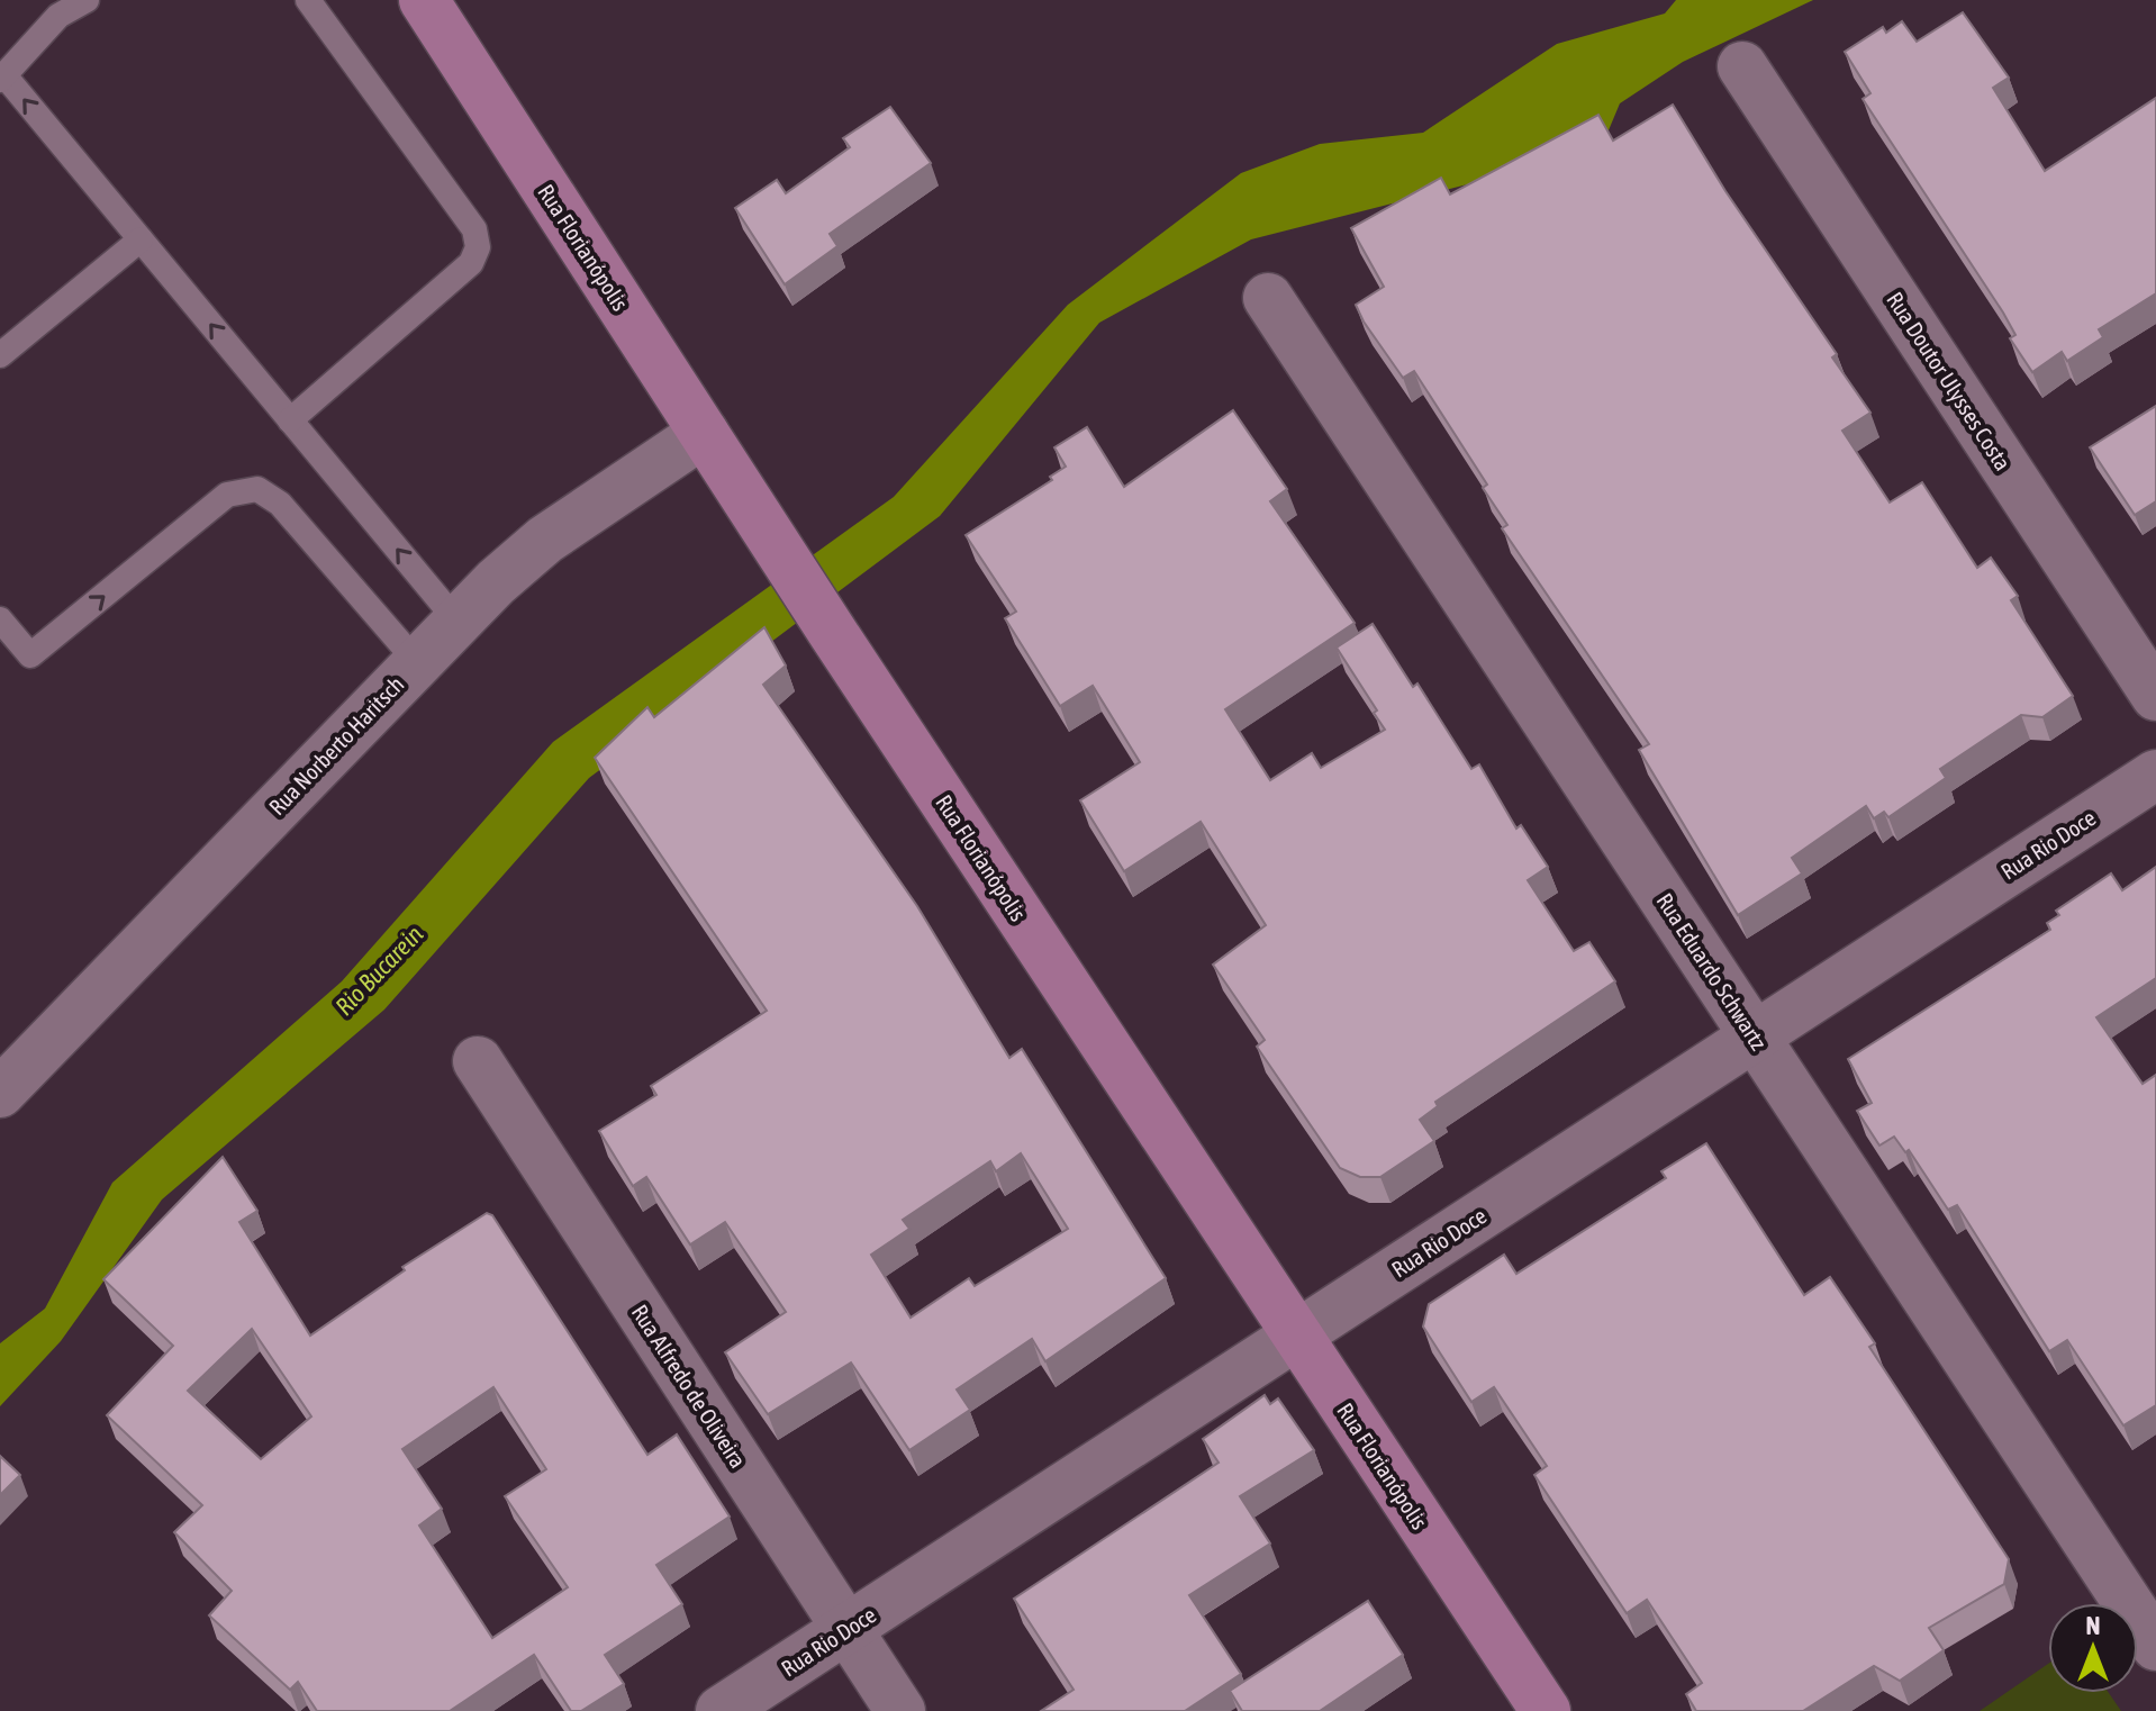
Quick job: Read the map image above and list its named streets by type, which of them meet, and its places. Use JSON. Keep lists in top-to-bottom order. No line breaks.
{"streets":{"main road":["Rua Florianópolis"],"street":["Rua Doutor Ulysses Costa","Rua Norberto Haritsch","Rua Rio Doce","Rua Eduardo Schwartz","Rua Alfredo de Oliveira"]},"crossings":[["Rua Florianópolis","Rua Norberto Haritsch"],["Rua Florianópolis","Rua Rio Doce"],["Rua Rio Doce","Rua Eduardo Schwartz"],["Rua Rio Doce","Rua Alfredo de Oliveira"]],"water":["Rio Bucarein"],"north":"top"}
